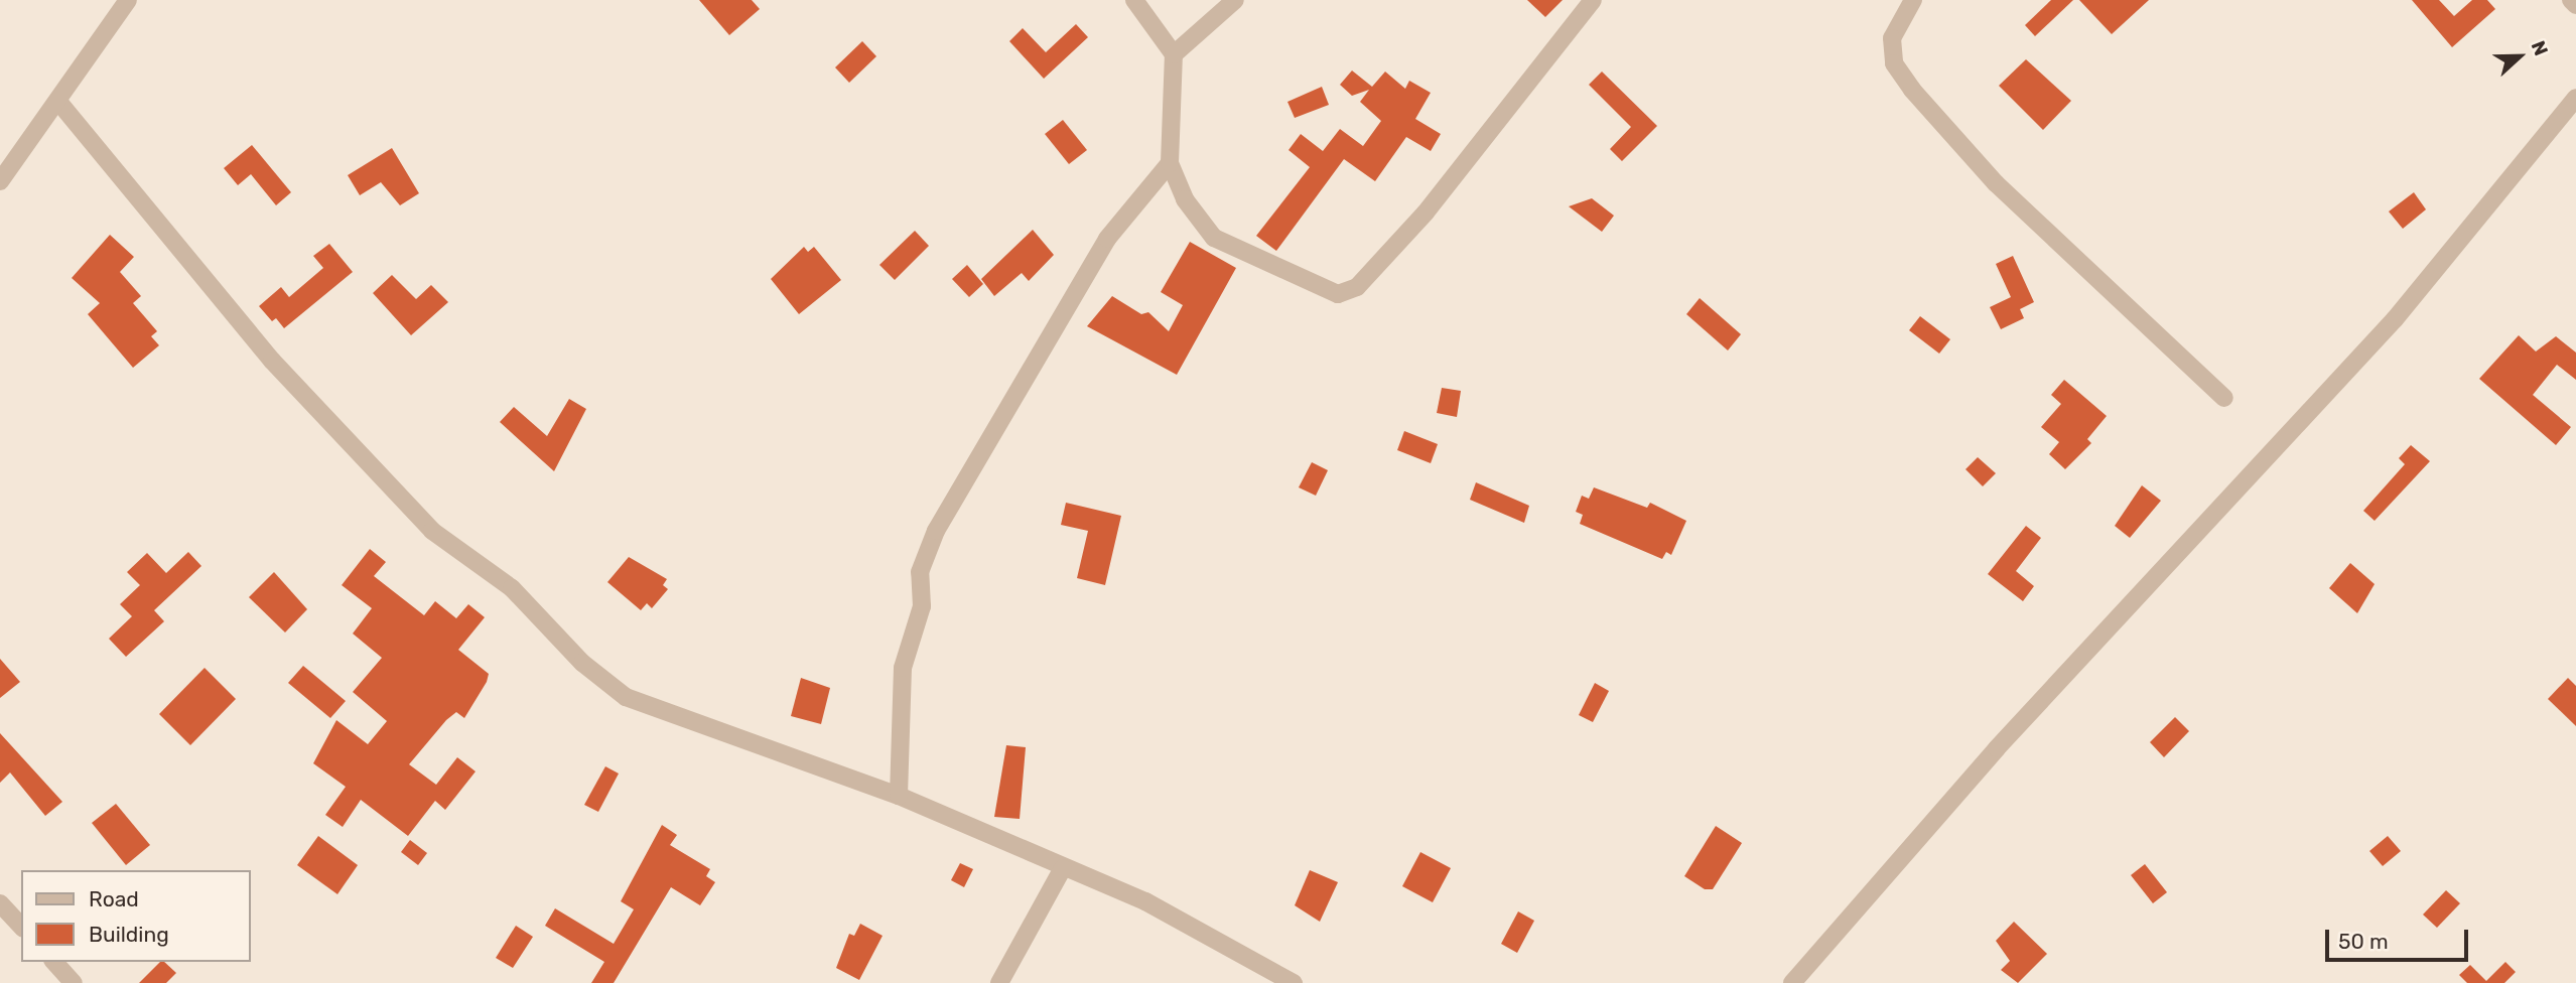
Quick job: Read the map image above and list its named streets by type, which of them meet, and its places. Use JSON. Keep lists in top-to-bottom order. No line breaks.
{"legend":["Road","Building"],"scale_bar":"50 m","north":"right"}
